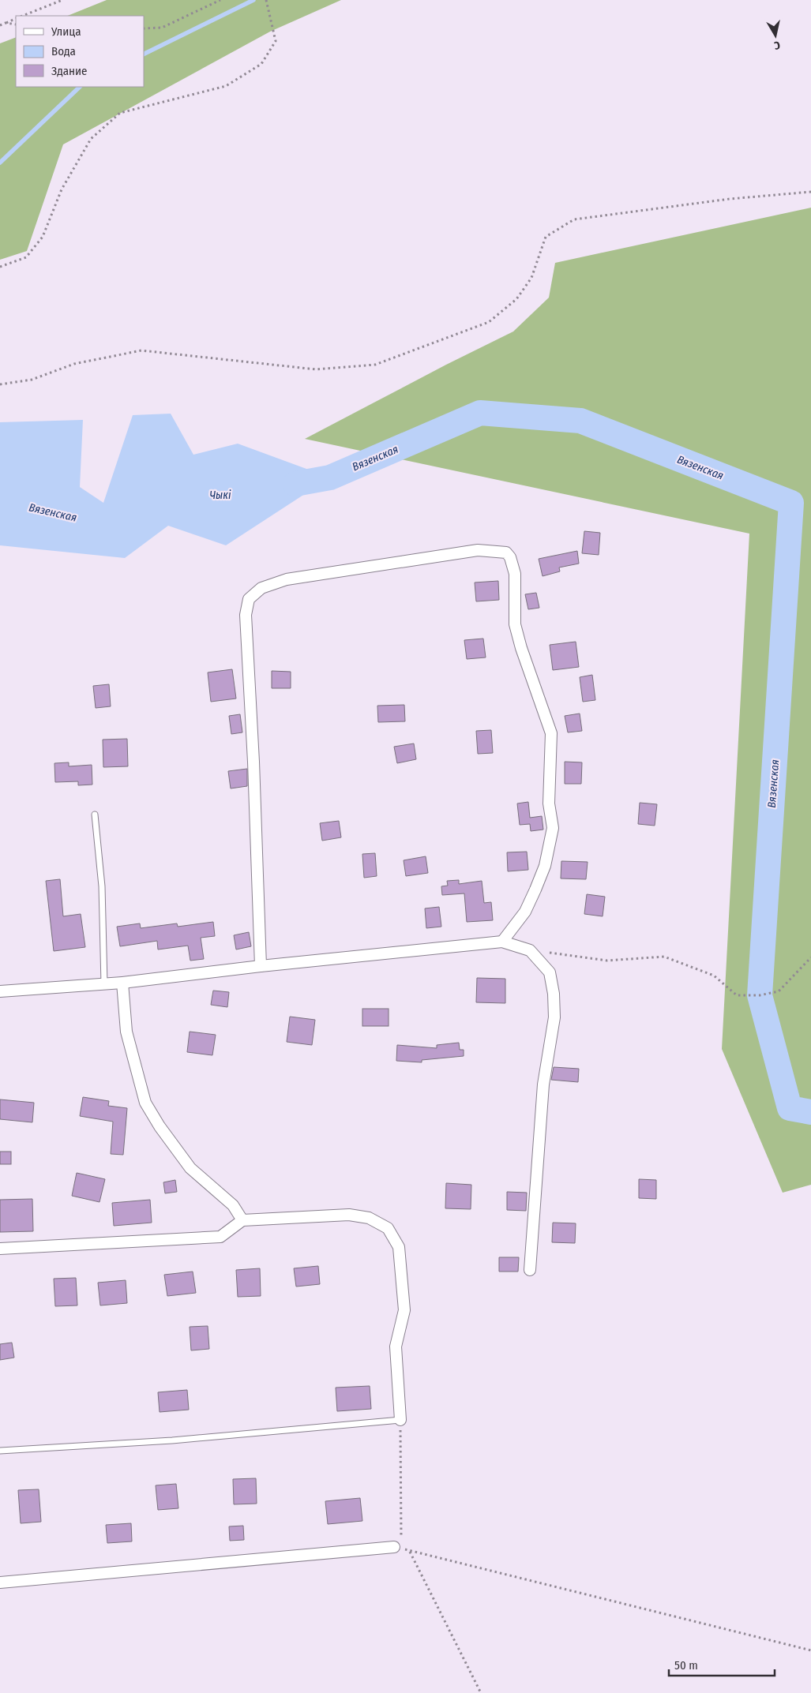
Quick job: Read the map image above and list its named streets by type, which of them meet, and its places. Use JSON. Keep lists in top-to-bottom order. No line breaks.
{"water":["Вязенская","Чыкі"],"legend":["Улица","Вода","Здание"],"scale_bar":"50 m","north":"bottom"}
